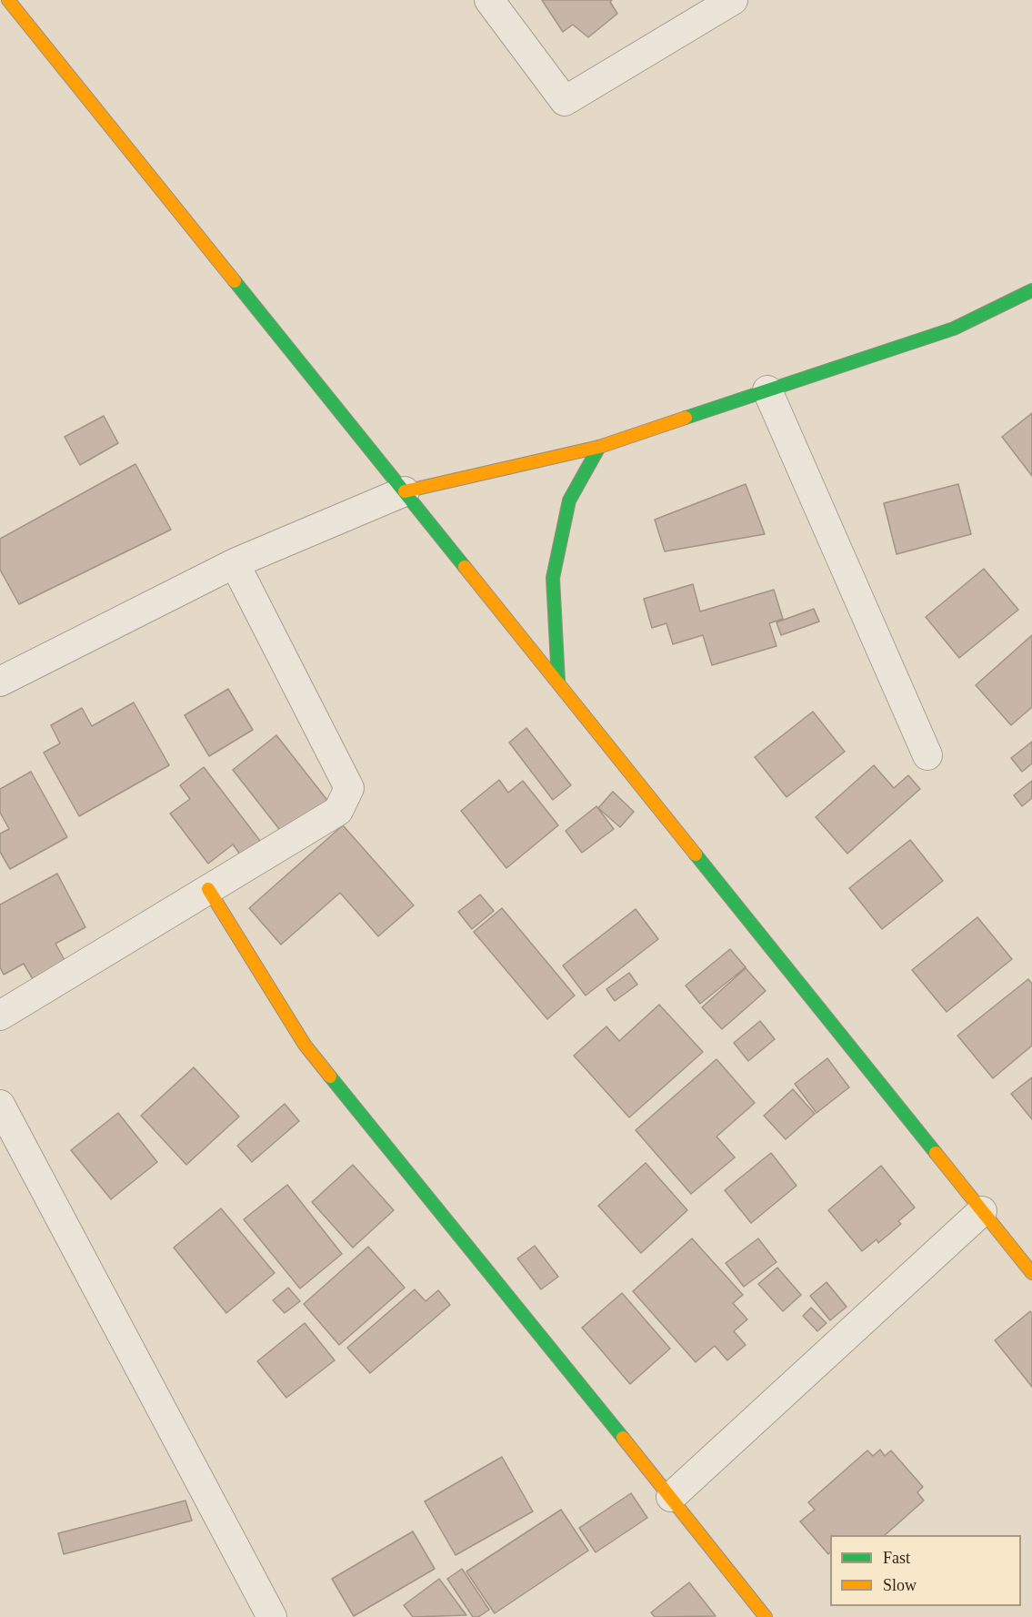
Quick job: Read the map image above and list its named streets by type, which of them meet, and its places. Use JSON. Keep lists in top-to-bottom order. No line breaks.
{"legend":["Fast","Slow"]}
